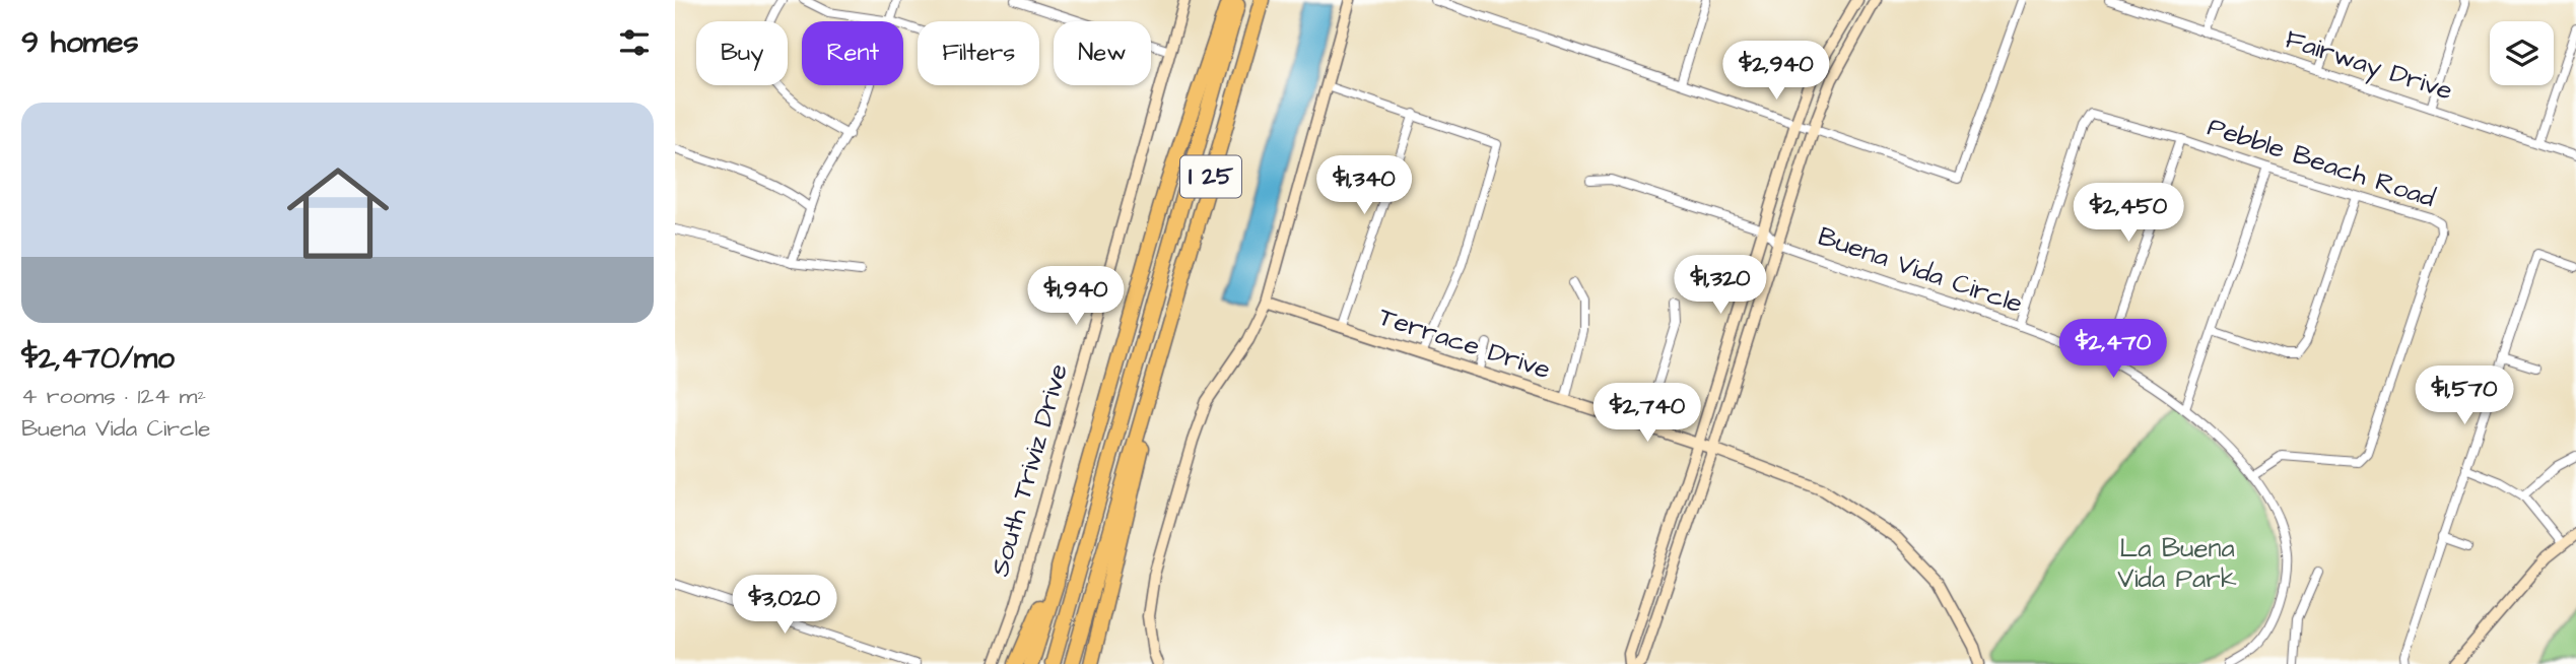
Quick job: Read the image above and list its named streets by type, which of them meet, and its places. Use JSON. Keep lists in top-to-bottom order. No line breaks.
{"streets":{"highway":["I 25"],"street":["Fairway Drive","Pebble Beach Road","Buena Vida Circle","Terrace Drive","South Triviz Drive"]},"crossings":[["Pebble Beach Road","Buena Vida Circle"]],"parks":["La Buena Vida Park"],"page":{"heading":"9 homes","chip":["Buy","Rent","Filters","New"],"price":["$2,940","$1,340","$2,450","$1,320","$1,940","$2,470","$1,570","$2,740","$3,020"],"list":[{"name":"$2,470/mo","note":"4 rooms · 124 m² · Buena Vida Circle"}]}}
